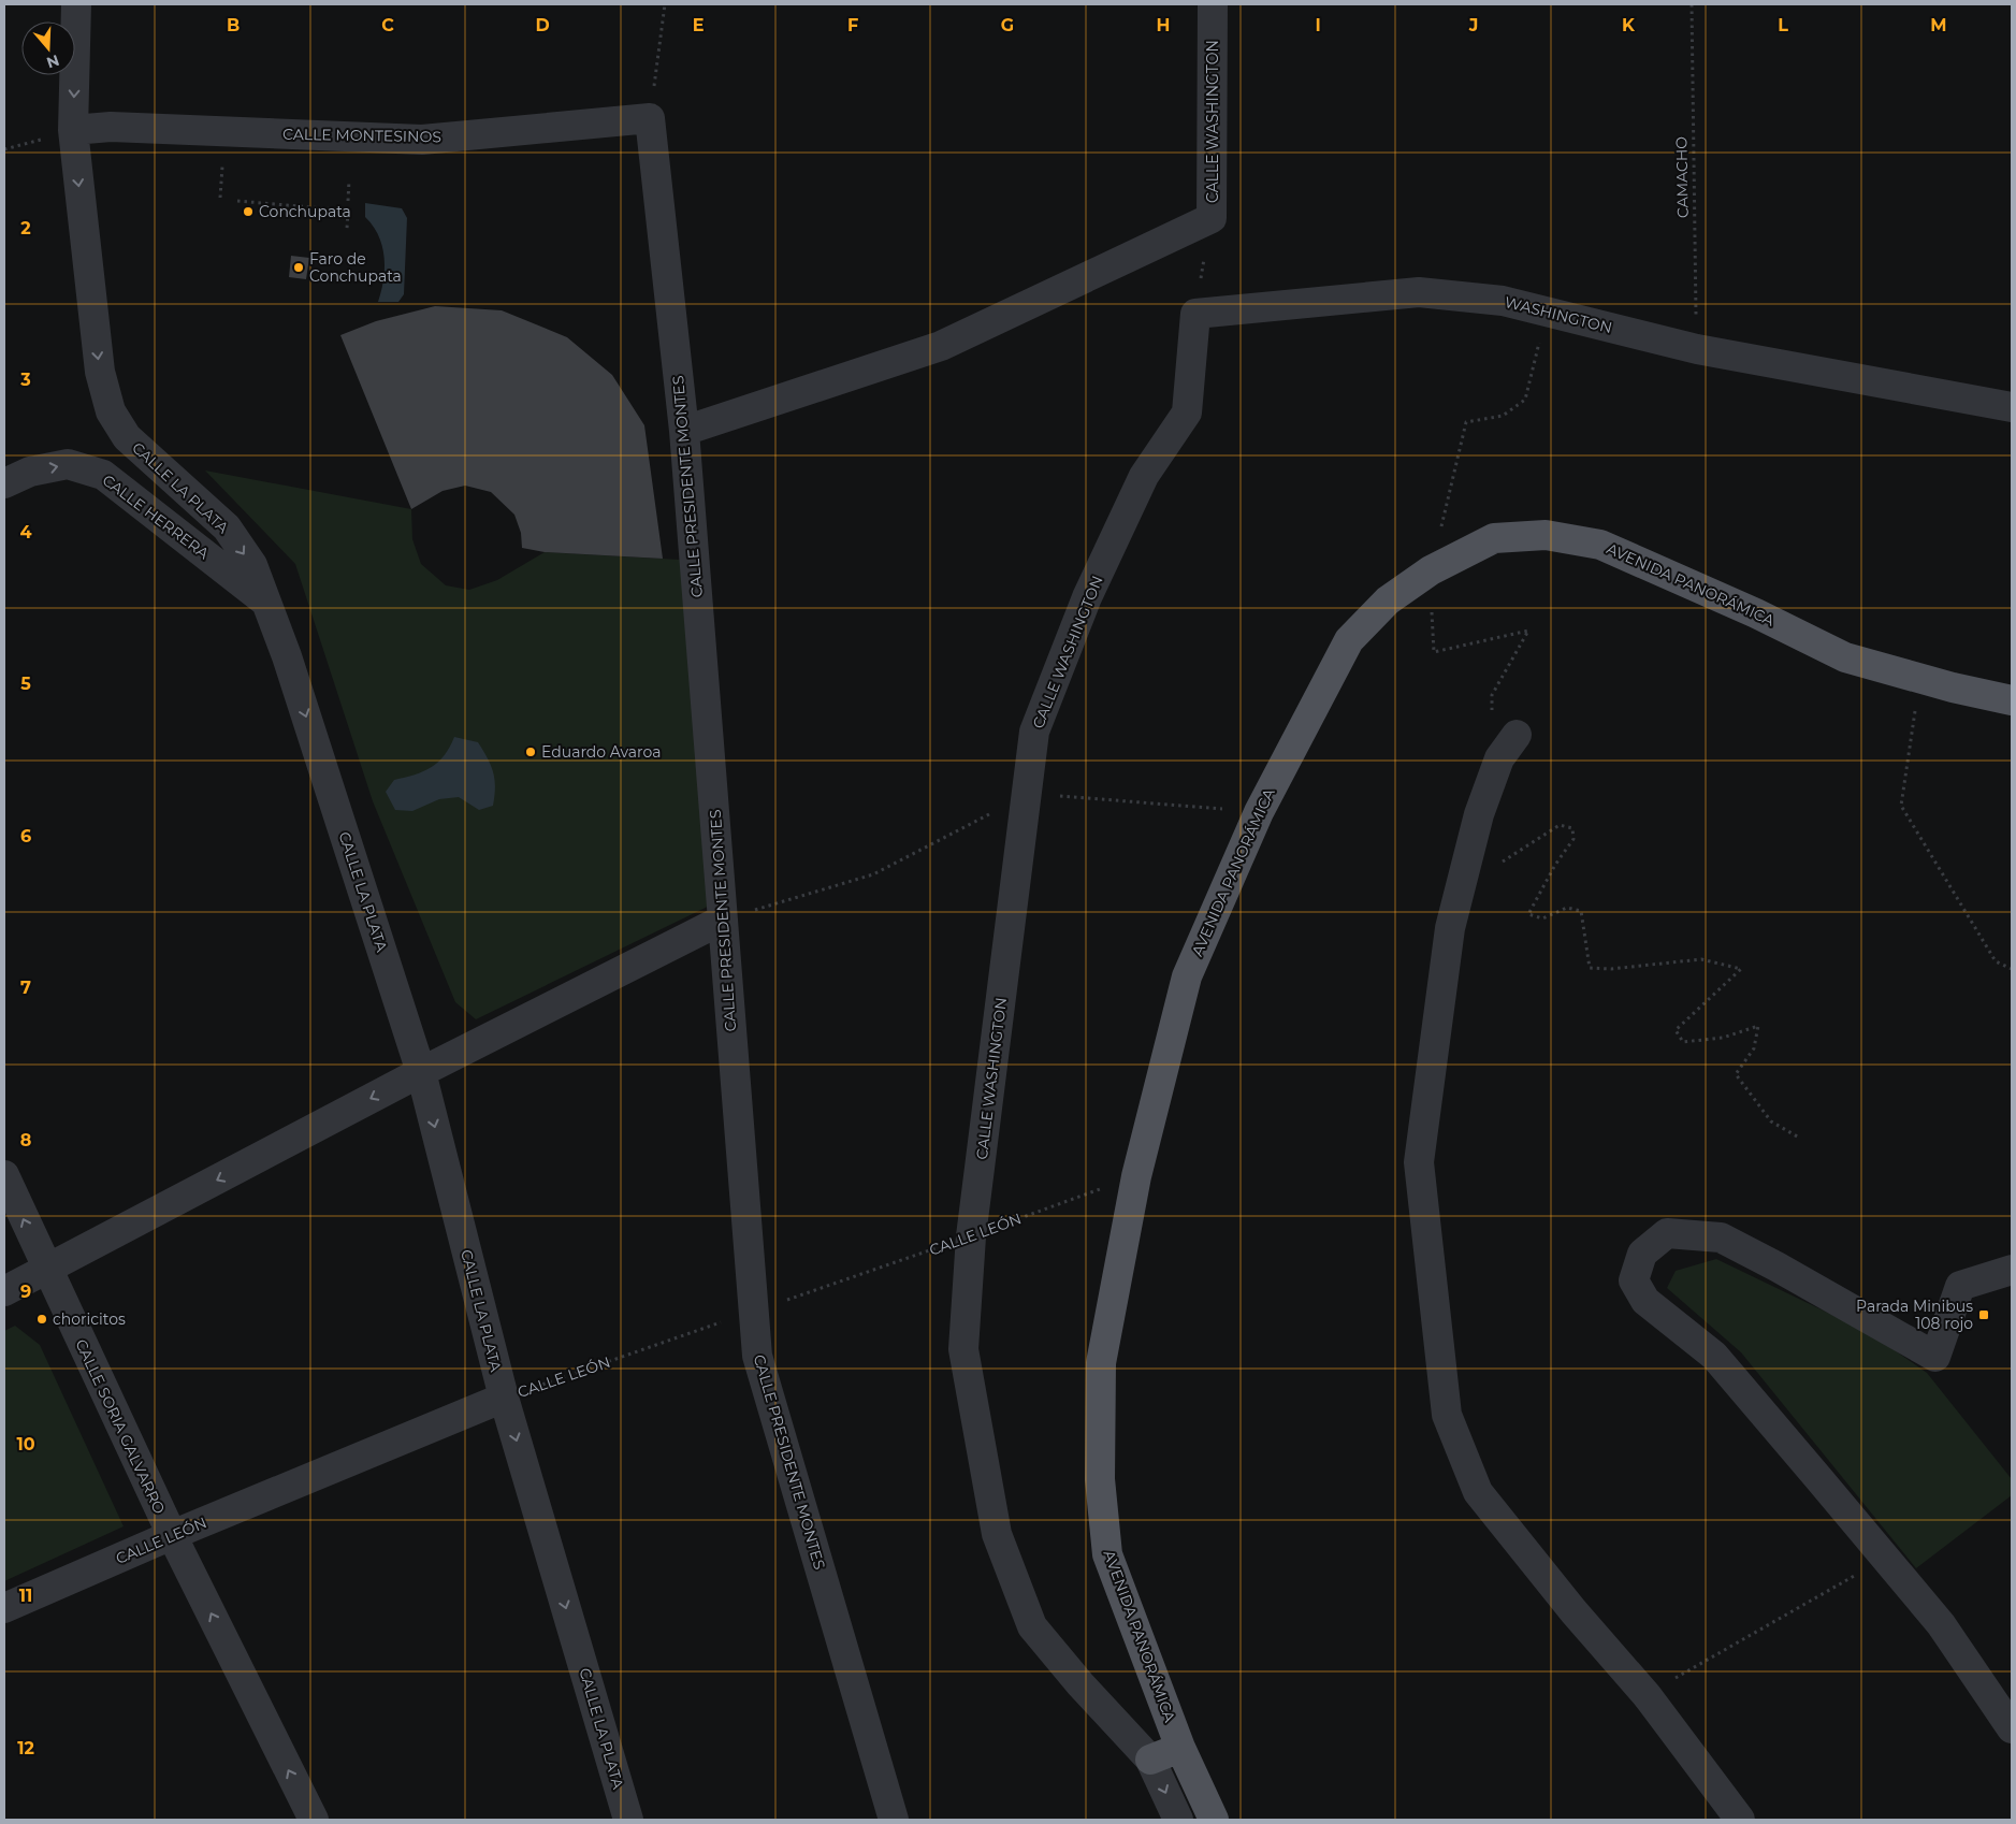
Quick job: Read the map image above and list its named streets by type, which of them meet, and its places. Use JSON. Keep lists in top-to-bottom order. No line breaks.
{"streets":{"main road":["AVENIDA PANORÁMICA"],"street":["CALLE WASHINGTON","CALLE MONTESINOS","WASHINGTON","CALLE PRESIDENTE MONTES","CALLE LA PLATA","CALLE HERRERA","CALLE LEÓN","CALLE SORIA GALVARRO"],"path":["CAMACHO"]},"crossings":[["CALLE WASHINGTON","WASHINGTON"],["CALLE WASHINGTON","CALLE PRESIDENTE MONTES"],["CALLE WASHINGTON","CALLE LEÓN"],["CALLE MONTESINOS","CALLE PRESIDENTE MONTES"],["CALLE MONTESINOS","CALLE LA PLATA"],["CAMACHO","WASHINGTON"],["CALLE PRESIDENTE MONTES","CALLE LEÓN"],["CALLE LA PLATA","CALLE HERRERA"],["CALLE LA PLATA","CALLE LEÓN"],["AVENIDA PANORÁMICA","CALLE LEÓN"],["CALLE LEÓN","CALLE SORIA GALVARRO"]],"one_way":["CALLE LA PLATA","CALLE HERRERA","CALLE SORIA GALVARRO"],"places":{"other":["Conchupata","Faro de Conchupata","Eduardo Avaroa","choricitos"],"transit":["Parada Minibus 108 rojo"]},"north":"bottom","grid":{"columns":["B","C","D","E","F","G","H","I","J","K","L","M"],"rows":["2","3","4","5","6","7","8","9","10","11","12"]}}
